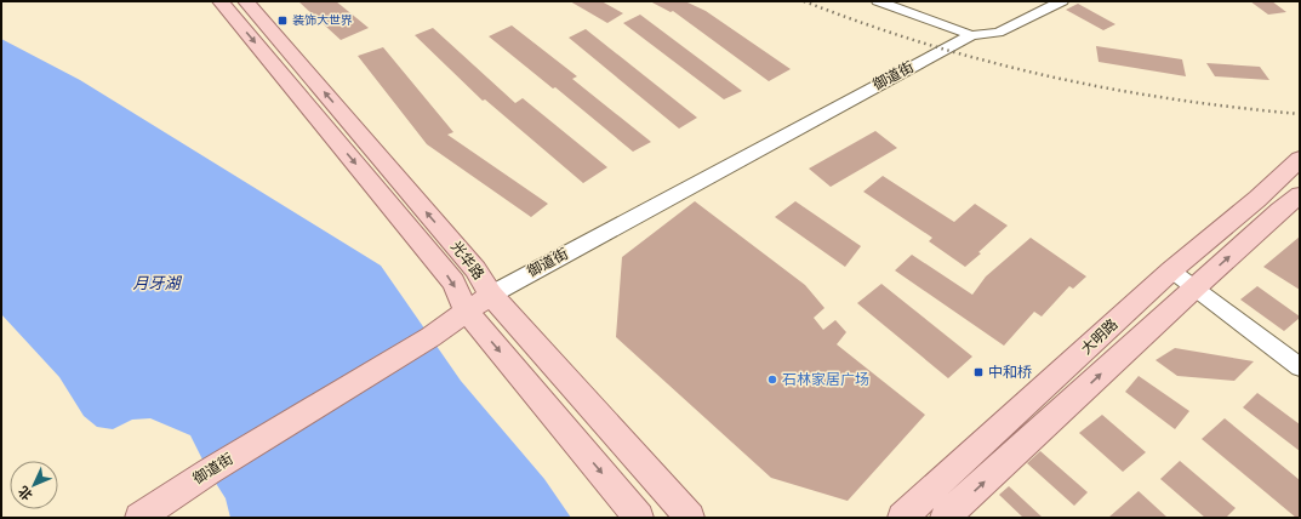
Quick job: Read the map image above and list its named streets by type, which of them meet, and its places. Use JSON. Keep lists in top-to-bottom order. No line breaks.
{"streets":{"main road":["光华路","大明路"],"street":["御道街"]},"crossings":[["御道街","光华路"]],"water":["月牙湖"],"places":{"transit":["装饰大世界","中和桥"],"other":["石林家居广场"]},"north":"bottom left"}
